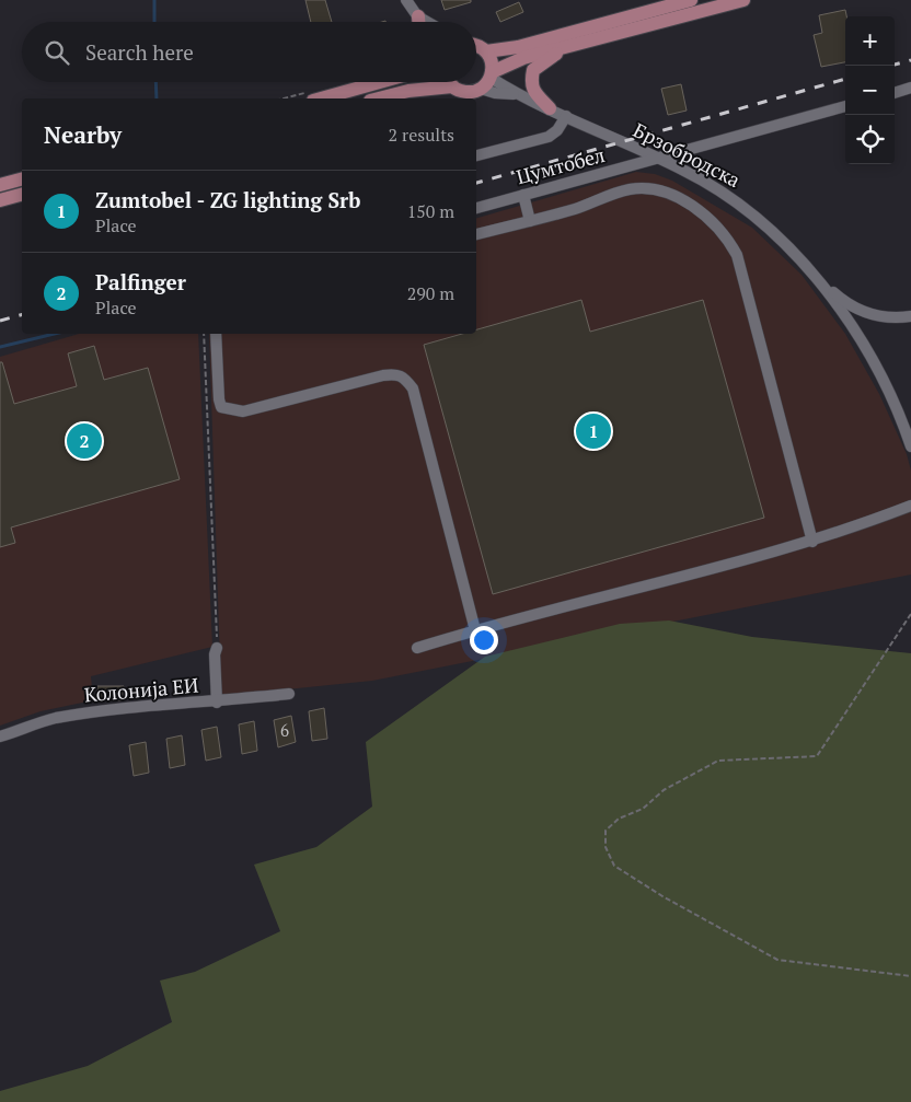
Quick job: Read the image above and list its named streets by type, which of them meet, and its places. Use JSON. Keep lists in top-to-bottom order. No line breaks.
{"streets":{"street":["Брзобродска","Цумтобел","Колонија ЕИ"]},"crossings":[["Брзобродска","Цумтобел"]],"house_numbers":["6"],"page":{"map_buttons":["+","−"],"search":"Search here","heading":["Nearby","2 results"],"list":[{"mark":"1","name":"Zumtobel - ZG lighting Srb","note":"Place","value":"150 m"},{"mark":"2","name":"Palfinger","note":"Place","value":"290 m"}],"pins":["1","2"]}}
